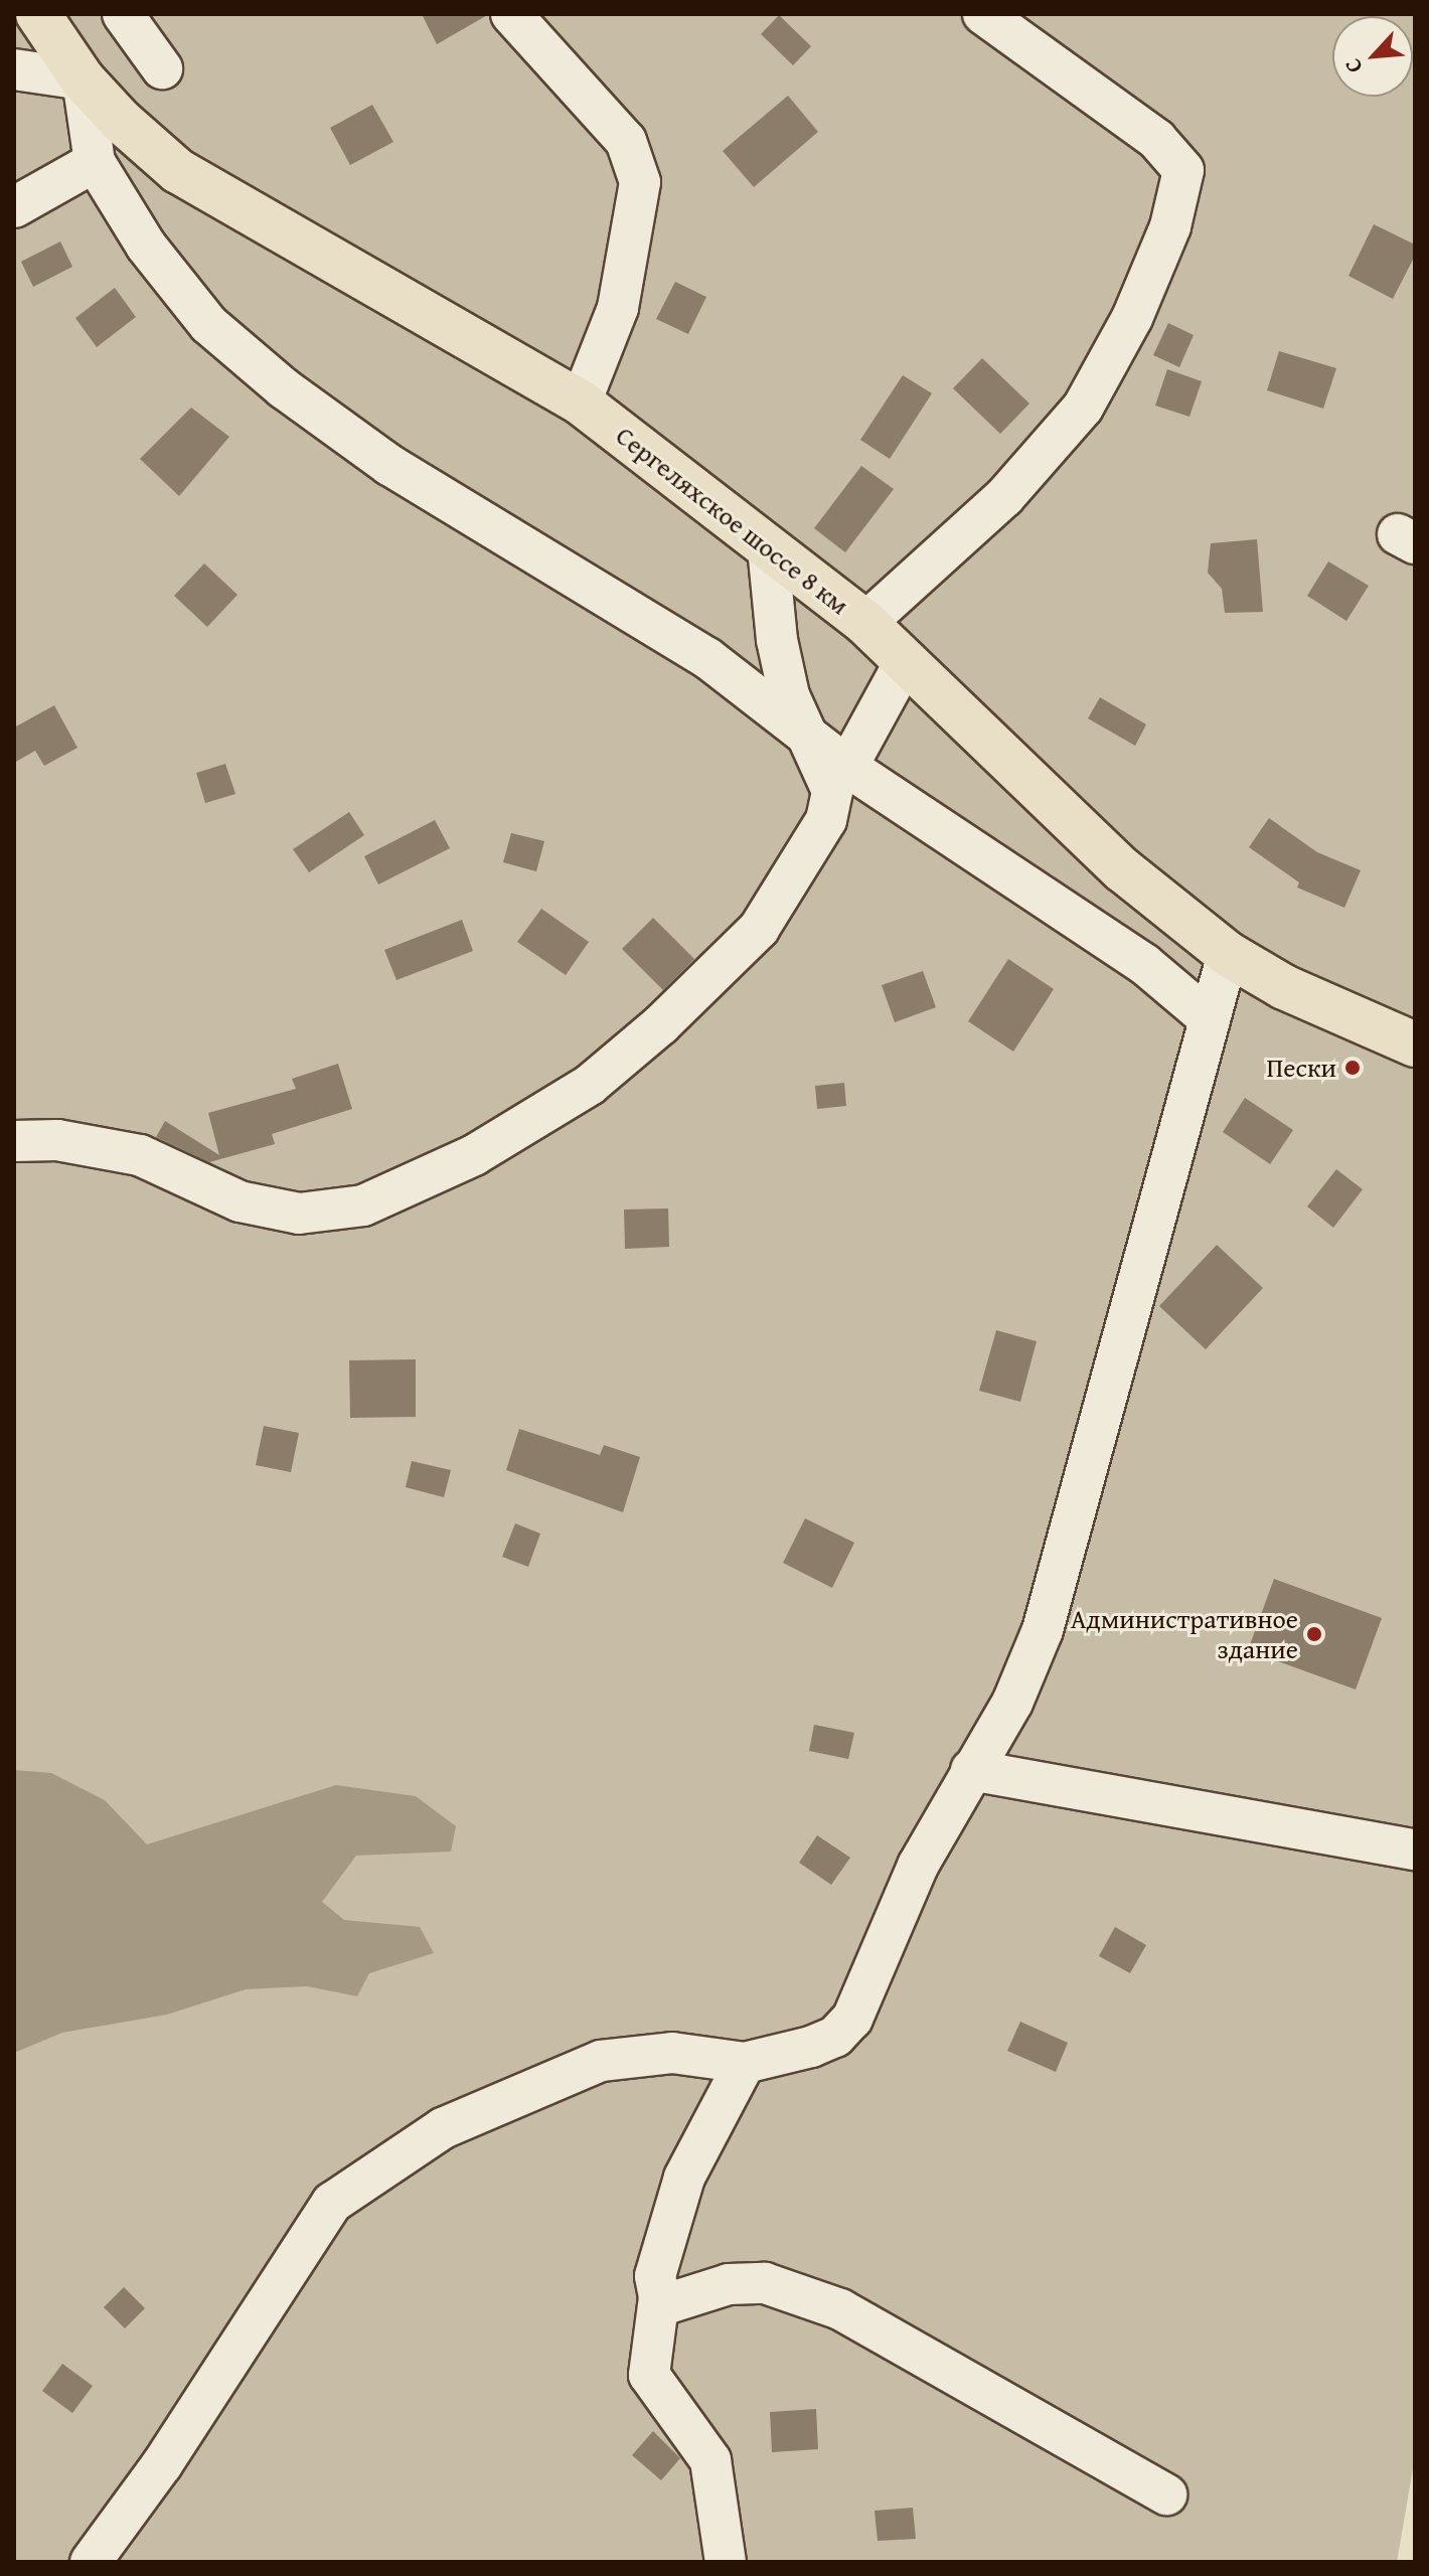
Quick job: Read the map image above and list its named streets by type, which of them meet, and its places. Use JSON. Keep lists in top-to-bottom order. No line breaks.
{"streets":{"main road":["Сергеляхское шоссе 8 км"]},"places":["Пески","Административное здание"],"north":"bottom left"}
